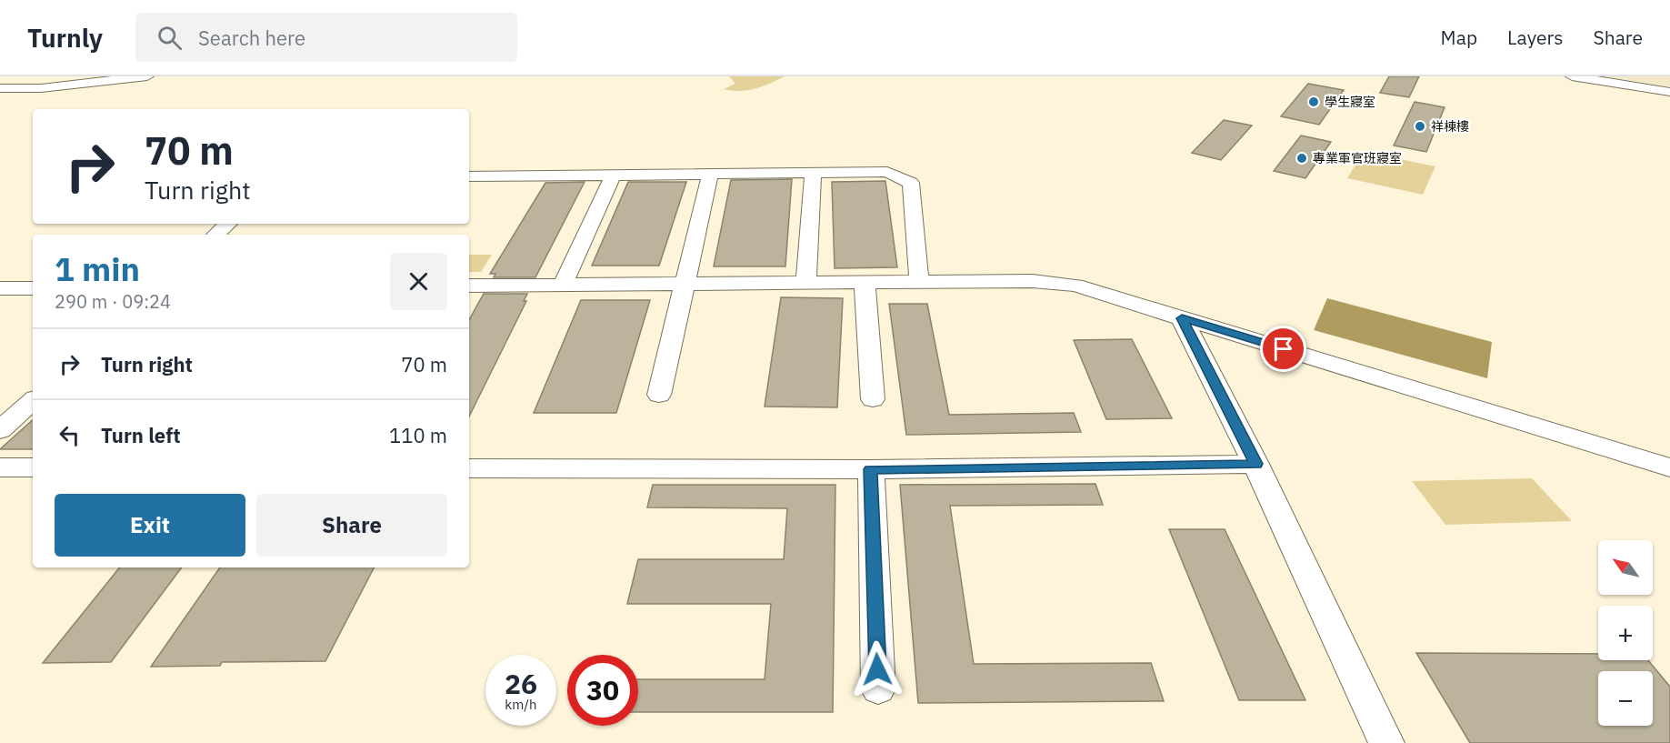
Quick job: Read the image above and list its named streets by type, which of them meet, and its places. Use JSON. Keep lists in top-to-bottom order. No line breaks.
{"places":["學生寢室","祥棟樓","專業軍官班寢室"],"north":"top left","page":{"header":"Turnly","search":"Search here","nav":["Map","Layers","Share"],"turn":["70 m","Turn right"],"heading":["1 min","290 m · 09:24"],"list":[{"name":"Turn right","value":"70 m"},{"name":"Turn left","value":"110 m"}],"buttons":["Exit","Share"],"map_buttons":["+","−"],"speed":"26 km/h","limit":"30"}}
